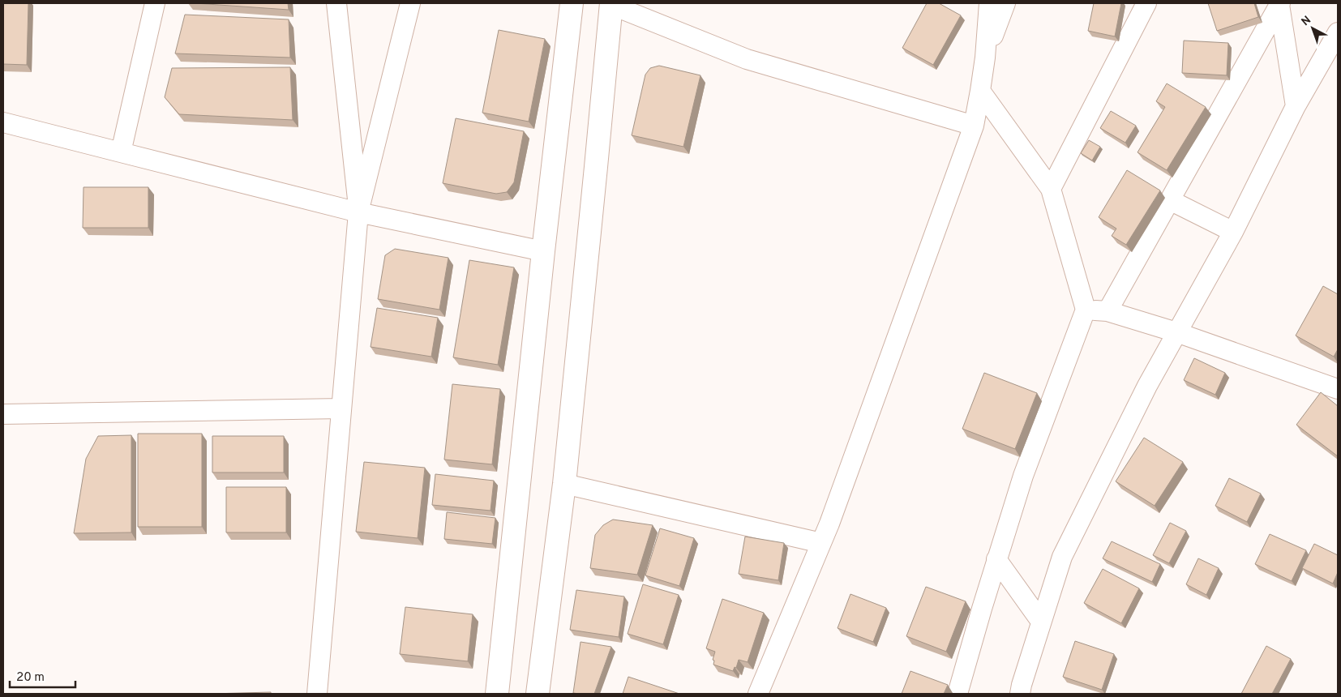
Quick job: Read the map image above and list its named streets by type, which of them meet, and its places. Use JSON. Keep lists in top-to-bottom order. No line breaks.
{"scale_bar":"20 m","north":"top left"}
